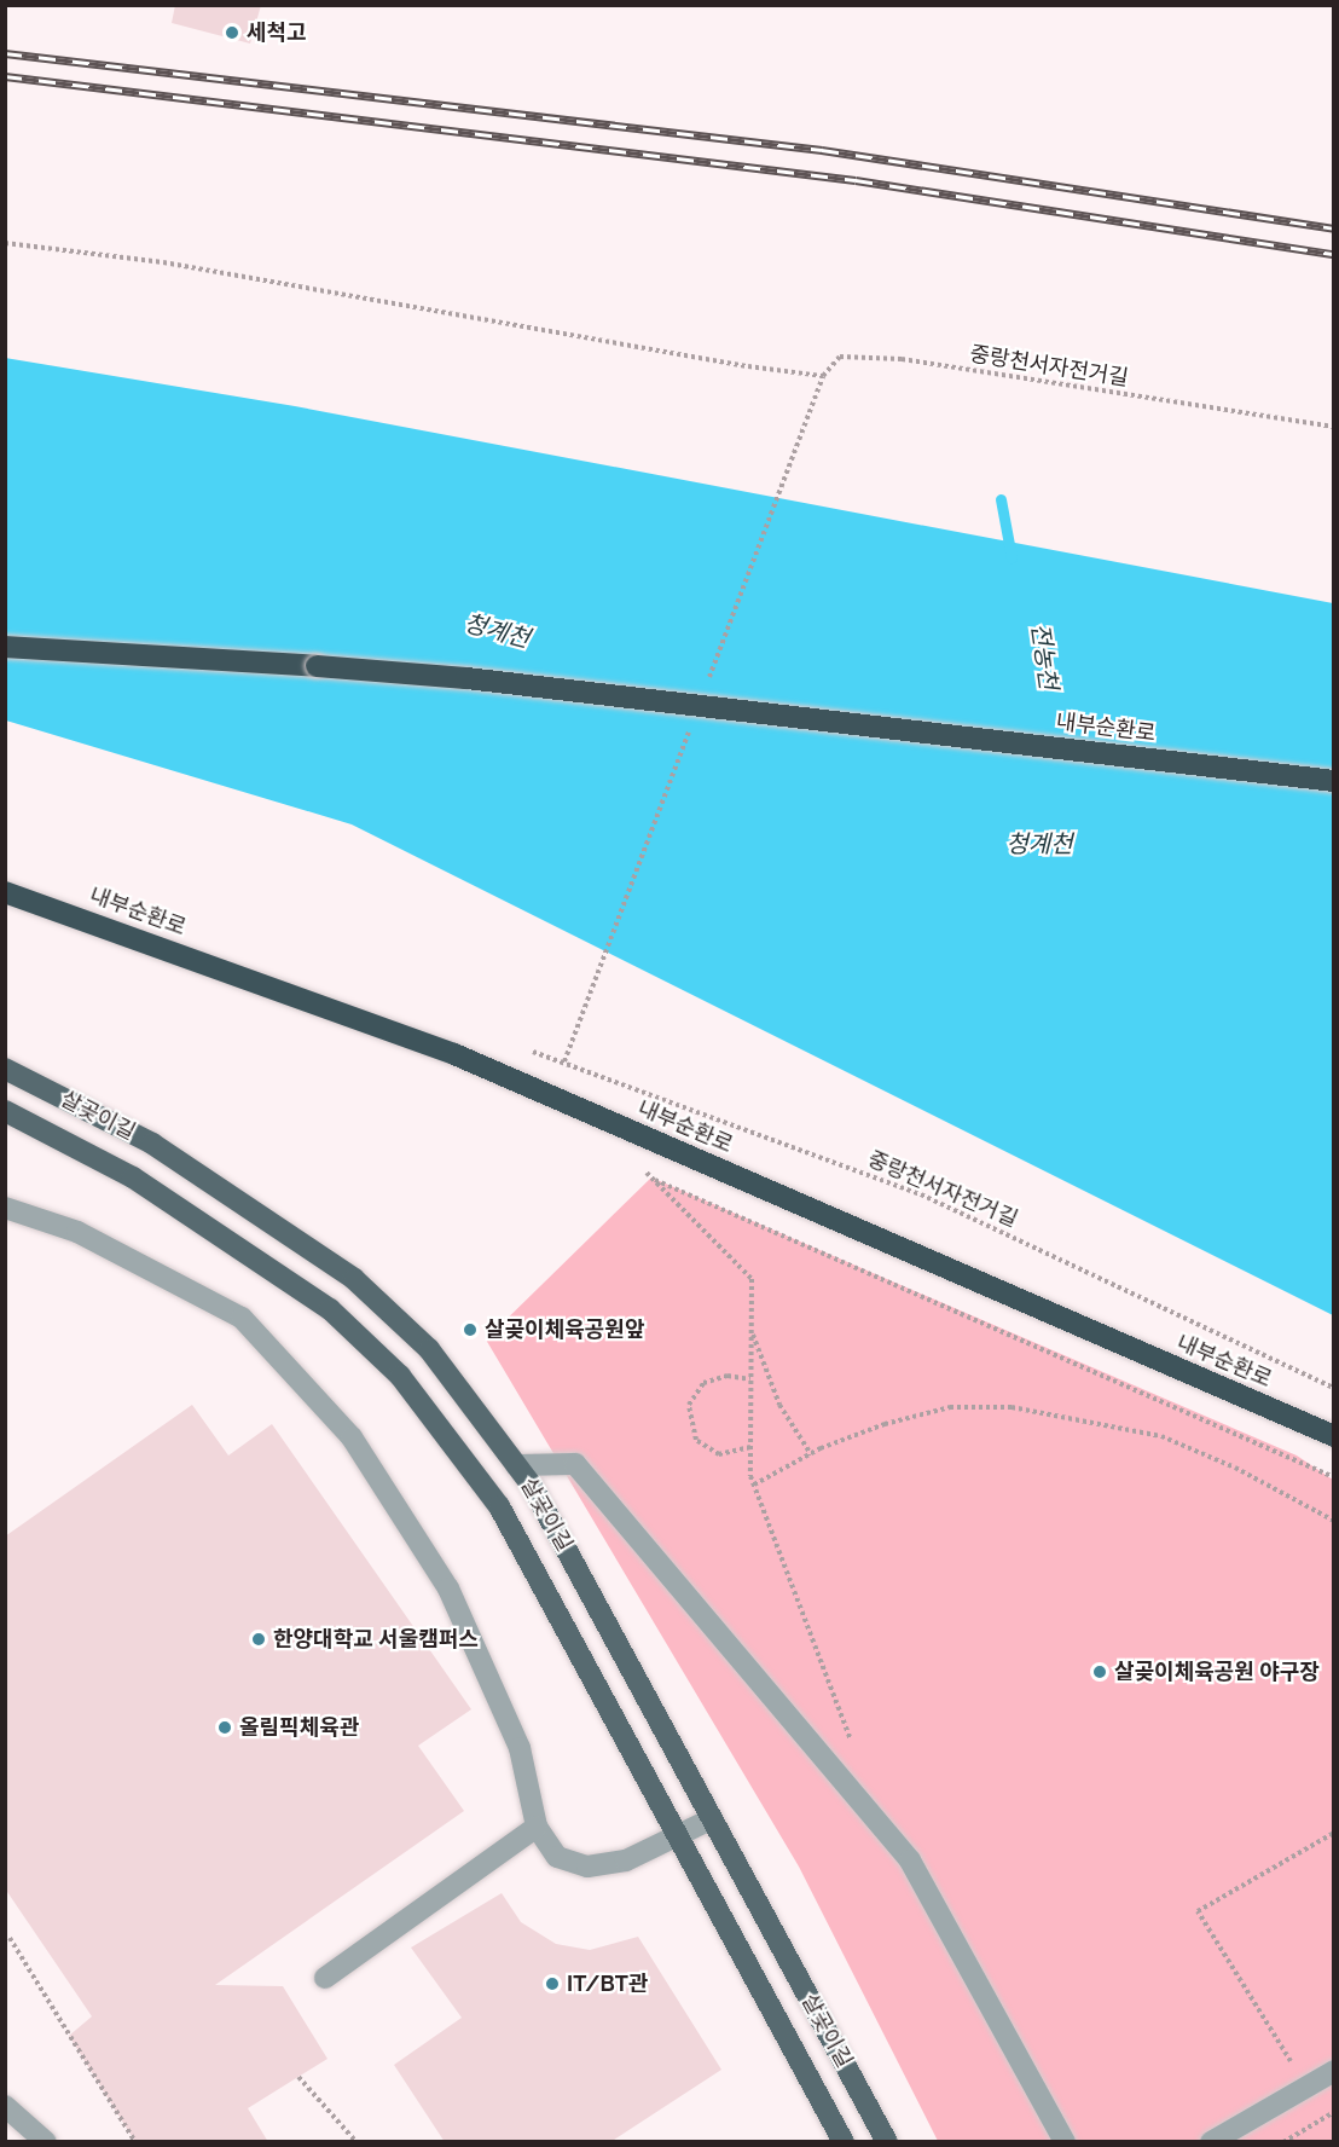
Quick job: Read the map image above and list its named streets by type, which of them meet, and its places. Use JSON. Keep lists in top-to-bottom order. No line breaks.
{"streets":{"highway":["내부순환로"],"main road":["살곶이길"],"path":["중랑천서자전거길"]},"water":["청계천","전농천"],"places":["세척고","살곶이체육공원앞","한양대학교 서울캠퍼스","살곶이체육공원 야구장","올림픽체육관","IT/BT관"]}
